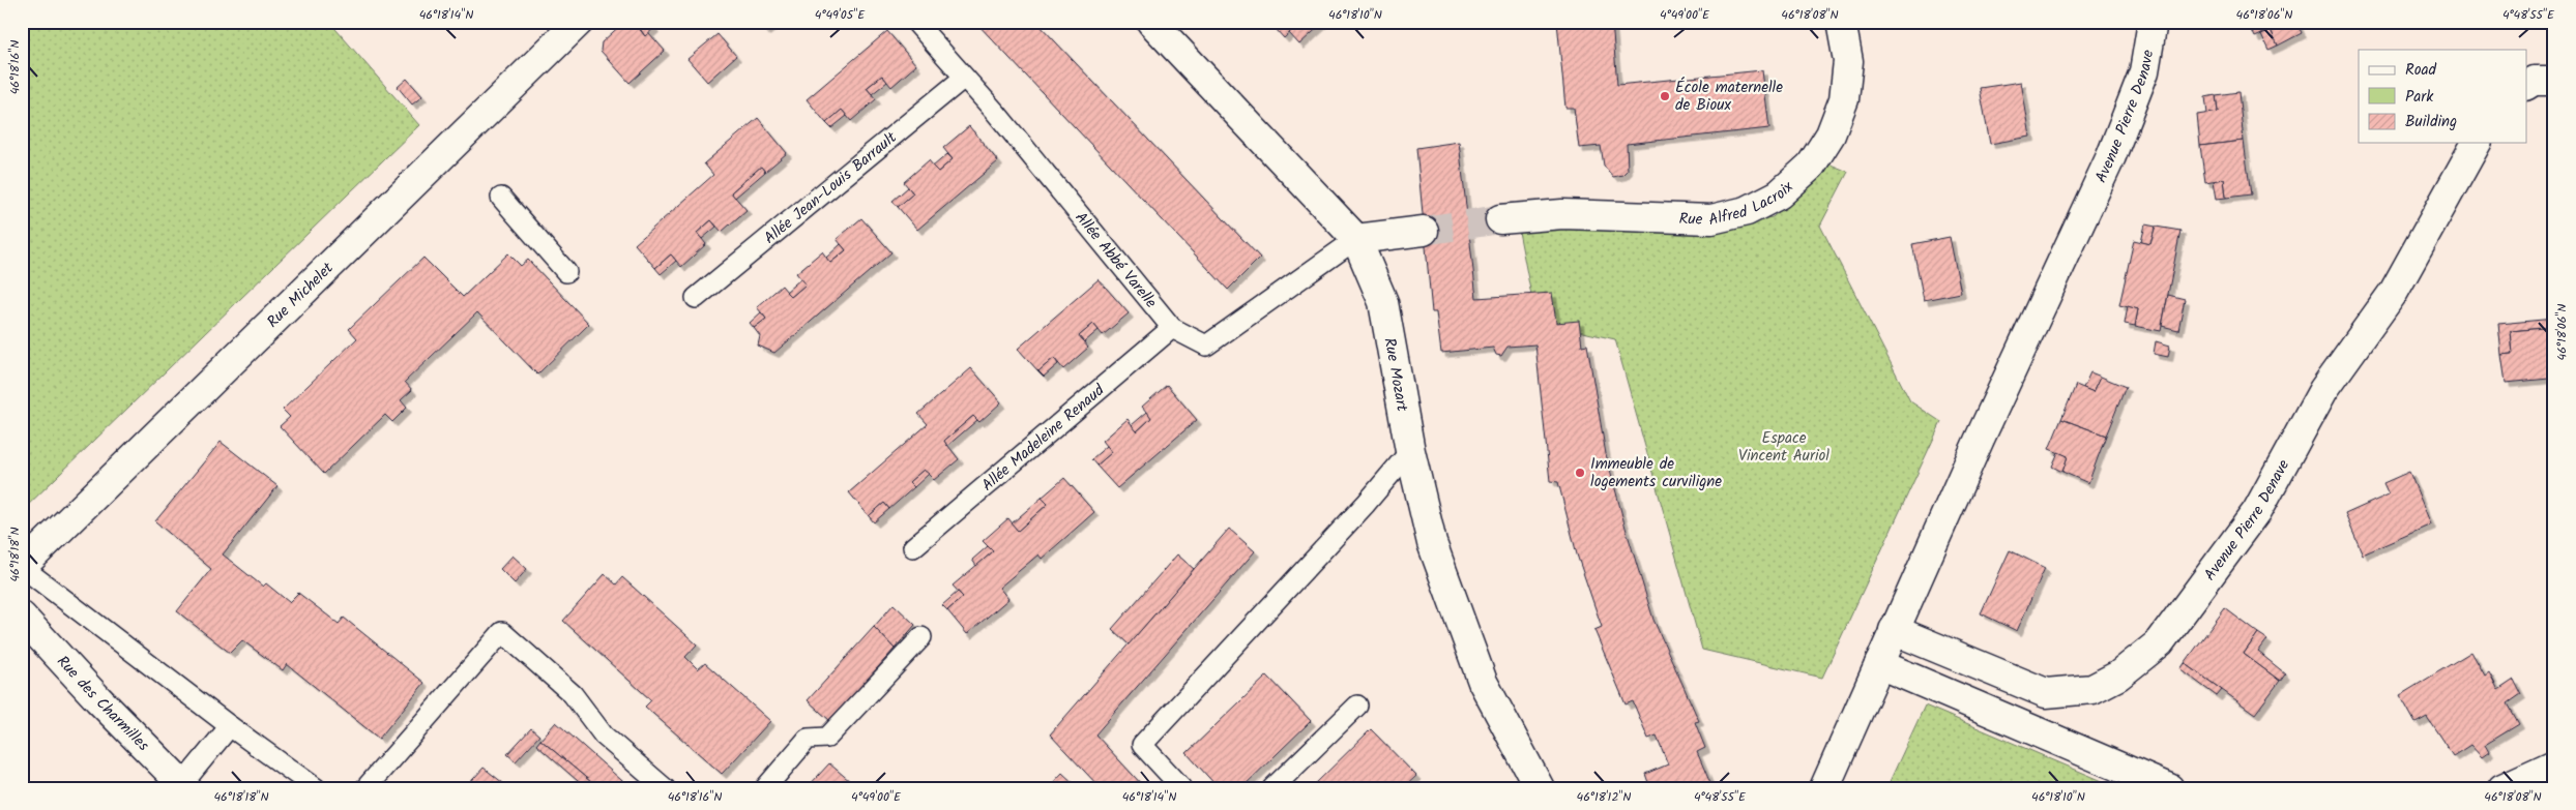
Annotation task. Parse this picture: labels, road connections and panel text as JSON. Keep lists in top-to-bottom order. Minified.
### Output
{"streets":{"street":["Avenue Pierre Denave","Rue Alfred Lacroix","Rue Michelet","Rue Mozart","Rue des Charmilles"],"lane":["Allée Jean-Louis Barrault","Allée Abbé Varelle","Allée Madeleine Renaud"]},"crossings":[["Allée Jean-Louis Barrault","Allée Abbé Varelle"],["Allée Abbé Varelle","Rue Mozart"],["Allée Abbé Varelle","Allée Madeleine Renaud"]],"parks":["Espace Vincent Auriol"],"places":["École maternelle de Bioux","Immeuble de logements curviligne"],"legend":["Road","Park","Building"],"coordinates":["46°18'14\"N","4°49'05\"E","46°18'10\"N","4°49'00\"E","46°18'08\"N","46°18'06\"N","4°48'55\"E","46°18'16\"N","46°18'18\"N","46°18'12\"N"]}
